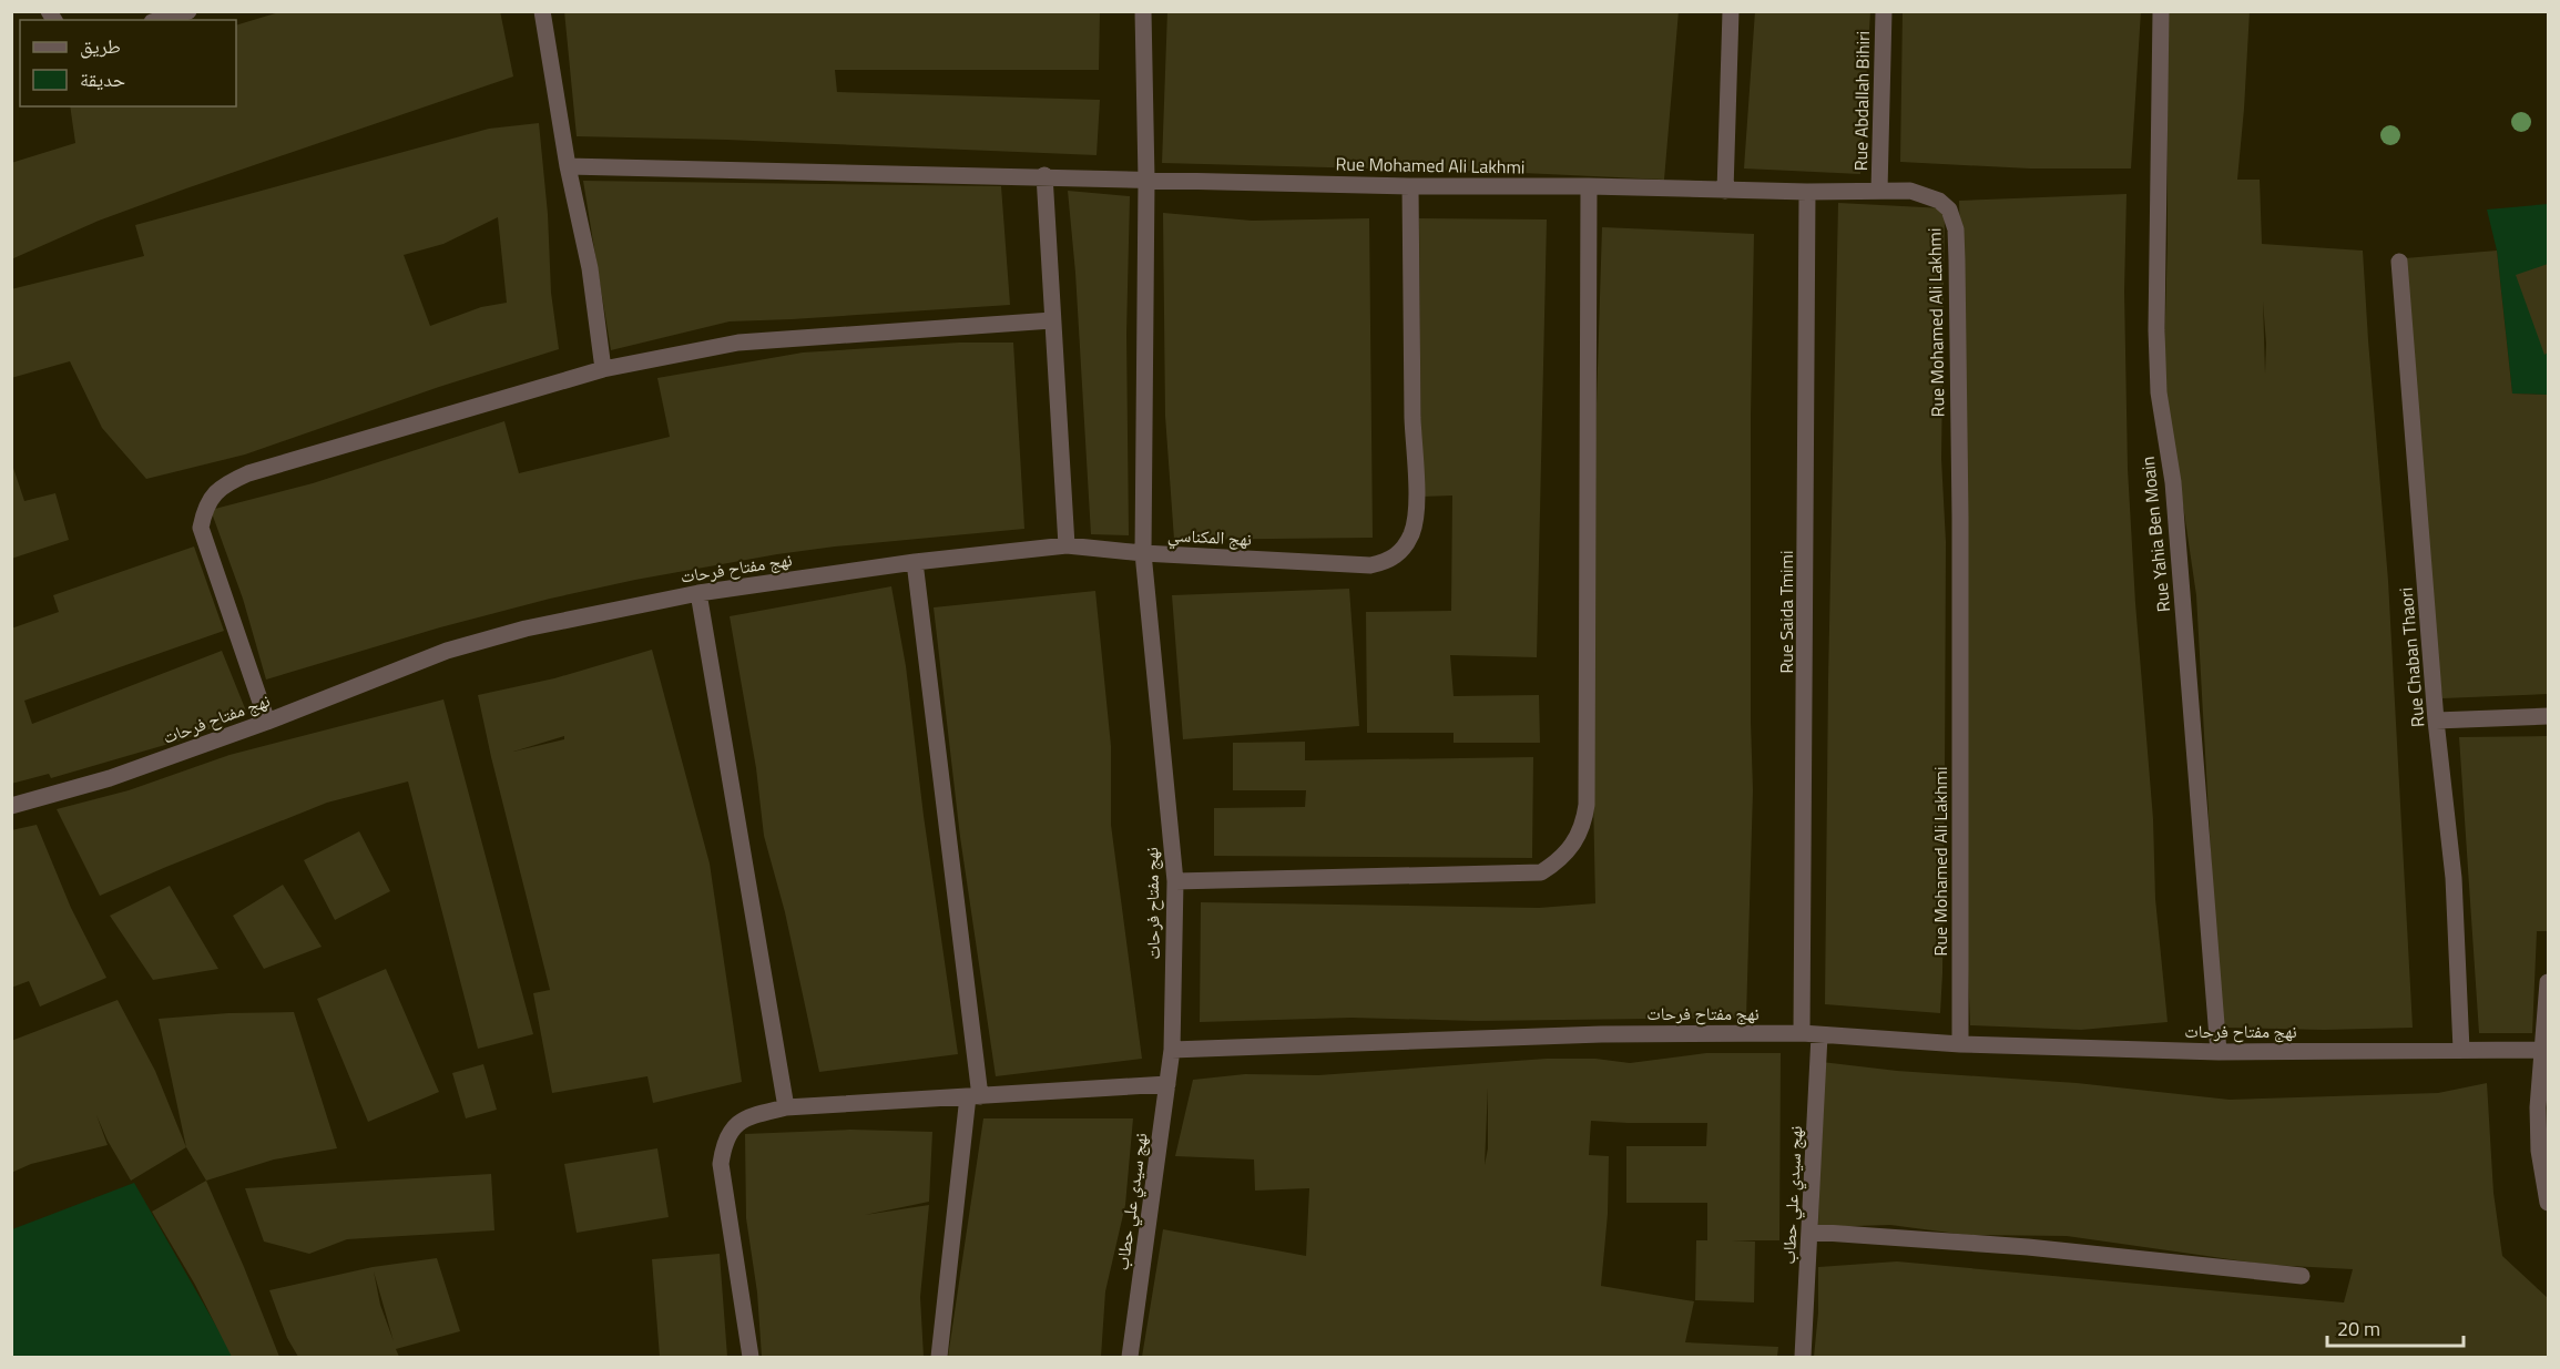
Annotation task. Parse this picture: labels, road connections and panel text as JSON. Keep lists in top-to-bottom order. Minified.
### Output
{"streets":{"street":["Rue Abdallah Bihiri","Rue Mohamed Ali Lakhmi","Rue Yahia Ben Moain","نهج المكناسي","نهج مفتاح فرحات","Rue Saida Tmimi","Rue Chaban Thaori","نهج سيدي علي حطاب"]},"crossings":[["Rue Abdallah Bihiri","Rue Mohamed Ali Lakhmi"],["Rue Mohamed Ali Lakhmi","نهج المكناسي"],["Rue Mohamed Ali Lakhmi","نهج مفتاح فرحات"],["Rue Mohamed Ali Lakhmi","Rue Saida Tmimi"],["Rue Yahia Ben Moain","نهج مفتاح فرحات"],["نهج المكناسي","نهج مفتاح فرحات"],["نهج مفتاح فرحات","Rue Saida Tmimi"],["نهج مفتاح فرحات","Rue Chaban Thaori"],["نهج مفتاح فرحات","نهج سيدي علي حطاب"]],"legend":["طريق","حديقة"],"scale_bar":"20 m"}
